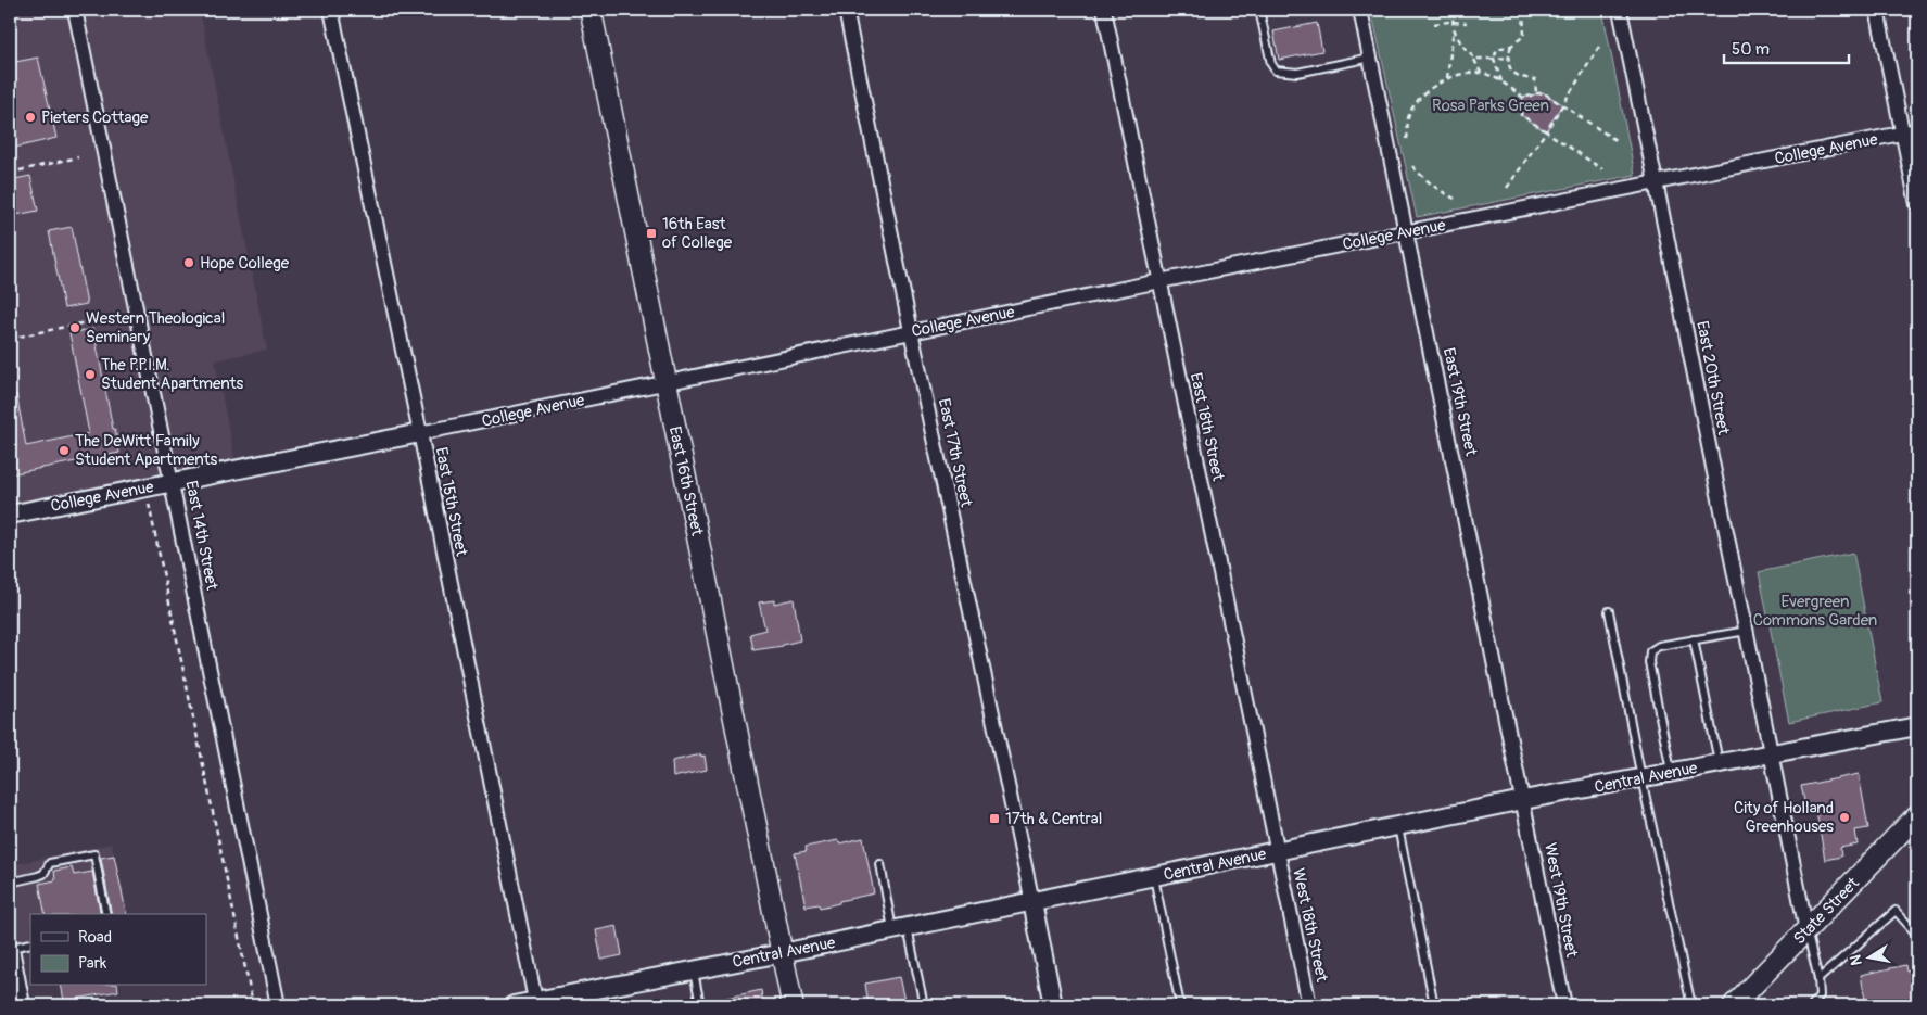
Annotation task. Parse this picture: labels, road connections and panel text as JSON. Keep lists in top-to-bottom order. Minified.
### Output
{"streets":{"main road":["East 16th Street","State Street"],"street":["College Avenue","East 20th Street","East 19th Street","East 18th Street","East 17th Street","East 15th Street","East 14th Street","Central Avenue","West 19th Street","West 18th Street"]},"crossings":[["College Avenue","East 20th Street"],["College Avenue","East 19th Street"],["College Avenue","East 18th Street"],["College Avenue","East 17th Street"],["College Avenue","East 16th Street"],["College Avenue","East 15th Street"],["College Avenue","East 14th Street"],["East 20th Street","Central Avenue"],["East 20th Street","State Street"],["East 19th Street","Central Avenue"],["East 19th Street","West 19th Street"],["East 18th Street","Central Avenue"],["East 18th Street","West 18th Street"],["East 17th Street","Central Avenue"],["East 16th Street","Central Avenue"],["East 15th Street","Central Avenue"],["Central Avenue","West 19th Street"],["Central Avenue","West 18th Street"]],"parks":["Rosa Parks Green","Evergreen Commons Garden"],"places":{"other":["Pieters Cottage","Hope College","Western Theological Seminary","The P.P.I.M. Student Apartments","The DeWitt Family Student Apartments","City of Holland Greenhouses"],"transit":["16th East of College","17th & Central"]},"legend":["Road","Park"],"scale_bar":"50 m","north":"left"}
